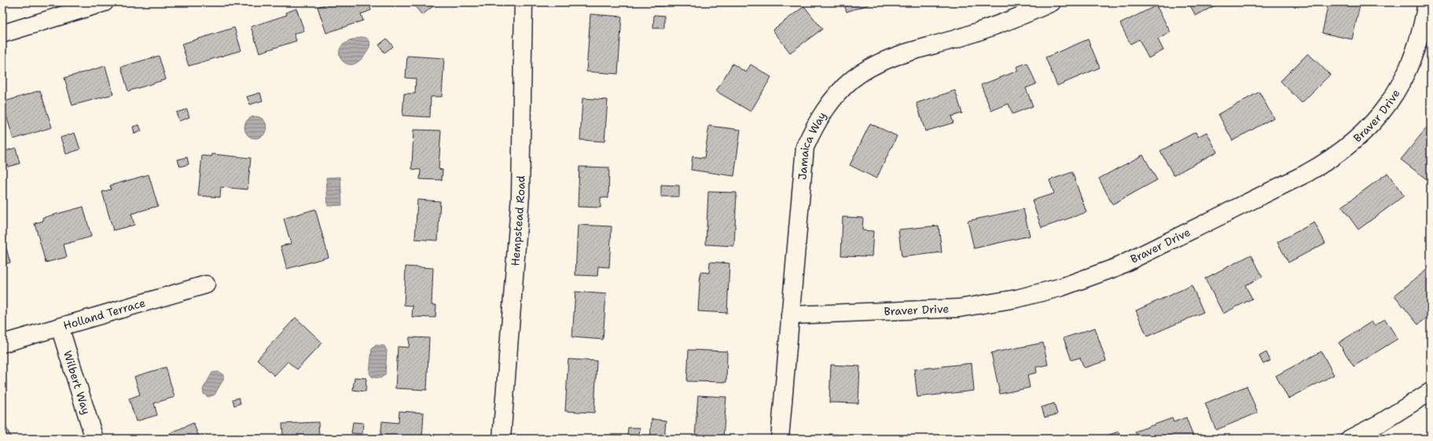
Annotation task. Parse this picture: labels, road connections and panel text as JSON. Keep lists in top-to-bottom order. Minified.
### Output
{"streets":{"street":["Braver Drive","Jamaica Way","Hempstead Road","Holland Terrace","Wilbert Way"]},"crossings":[["Braver Drive","Jamaica Way"],["Holland Terrace","Wilbert Way"]]}
